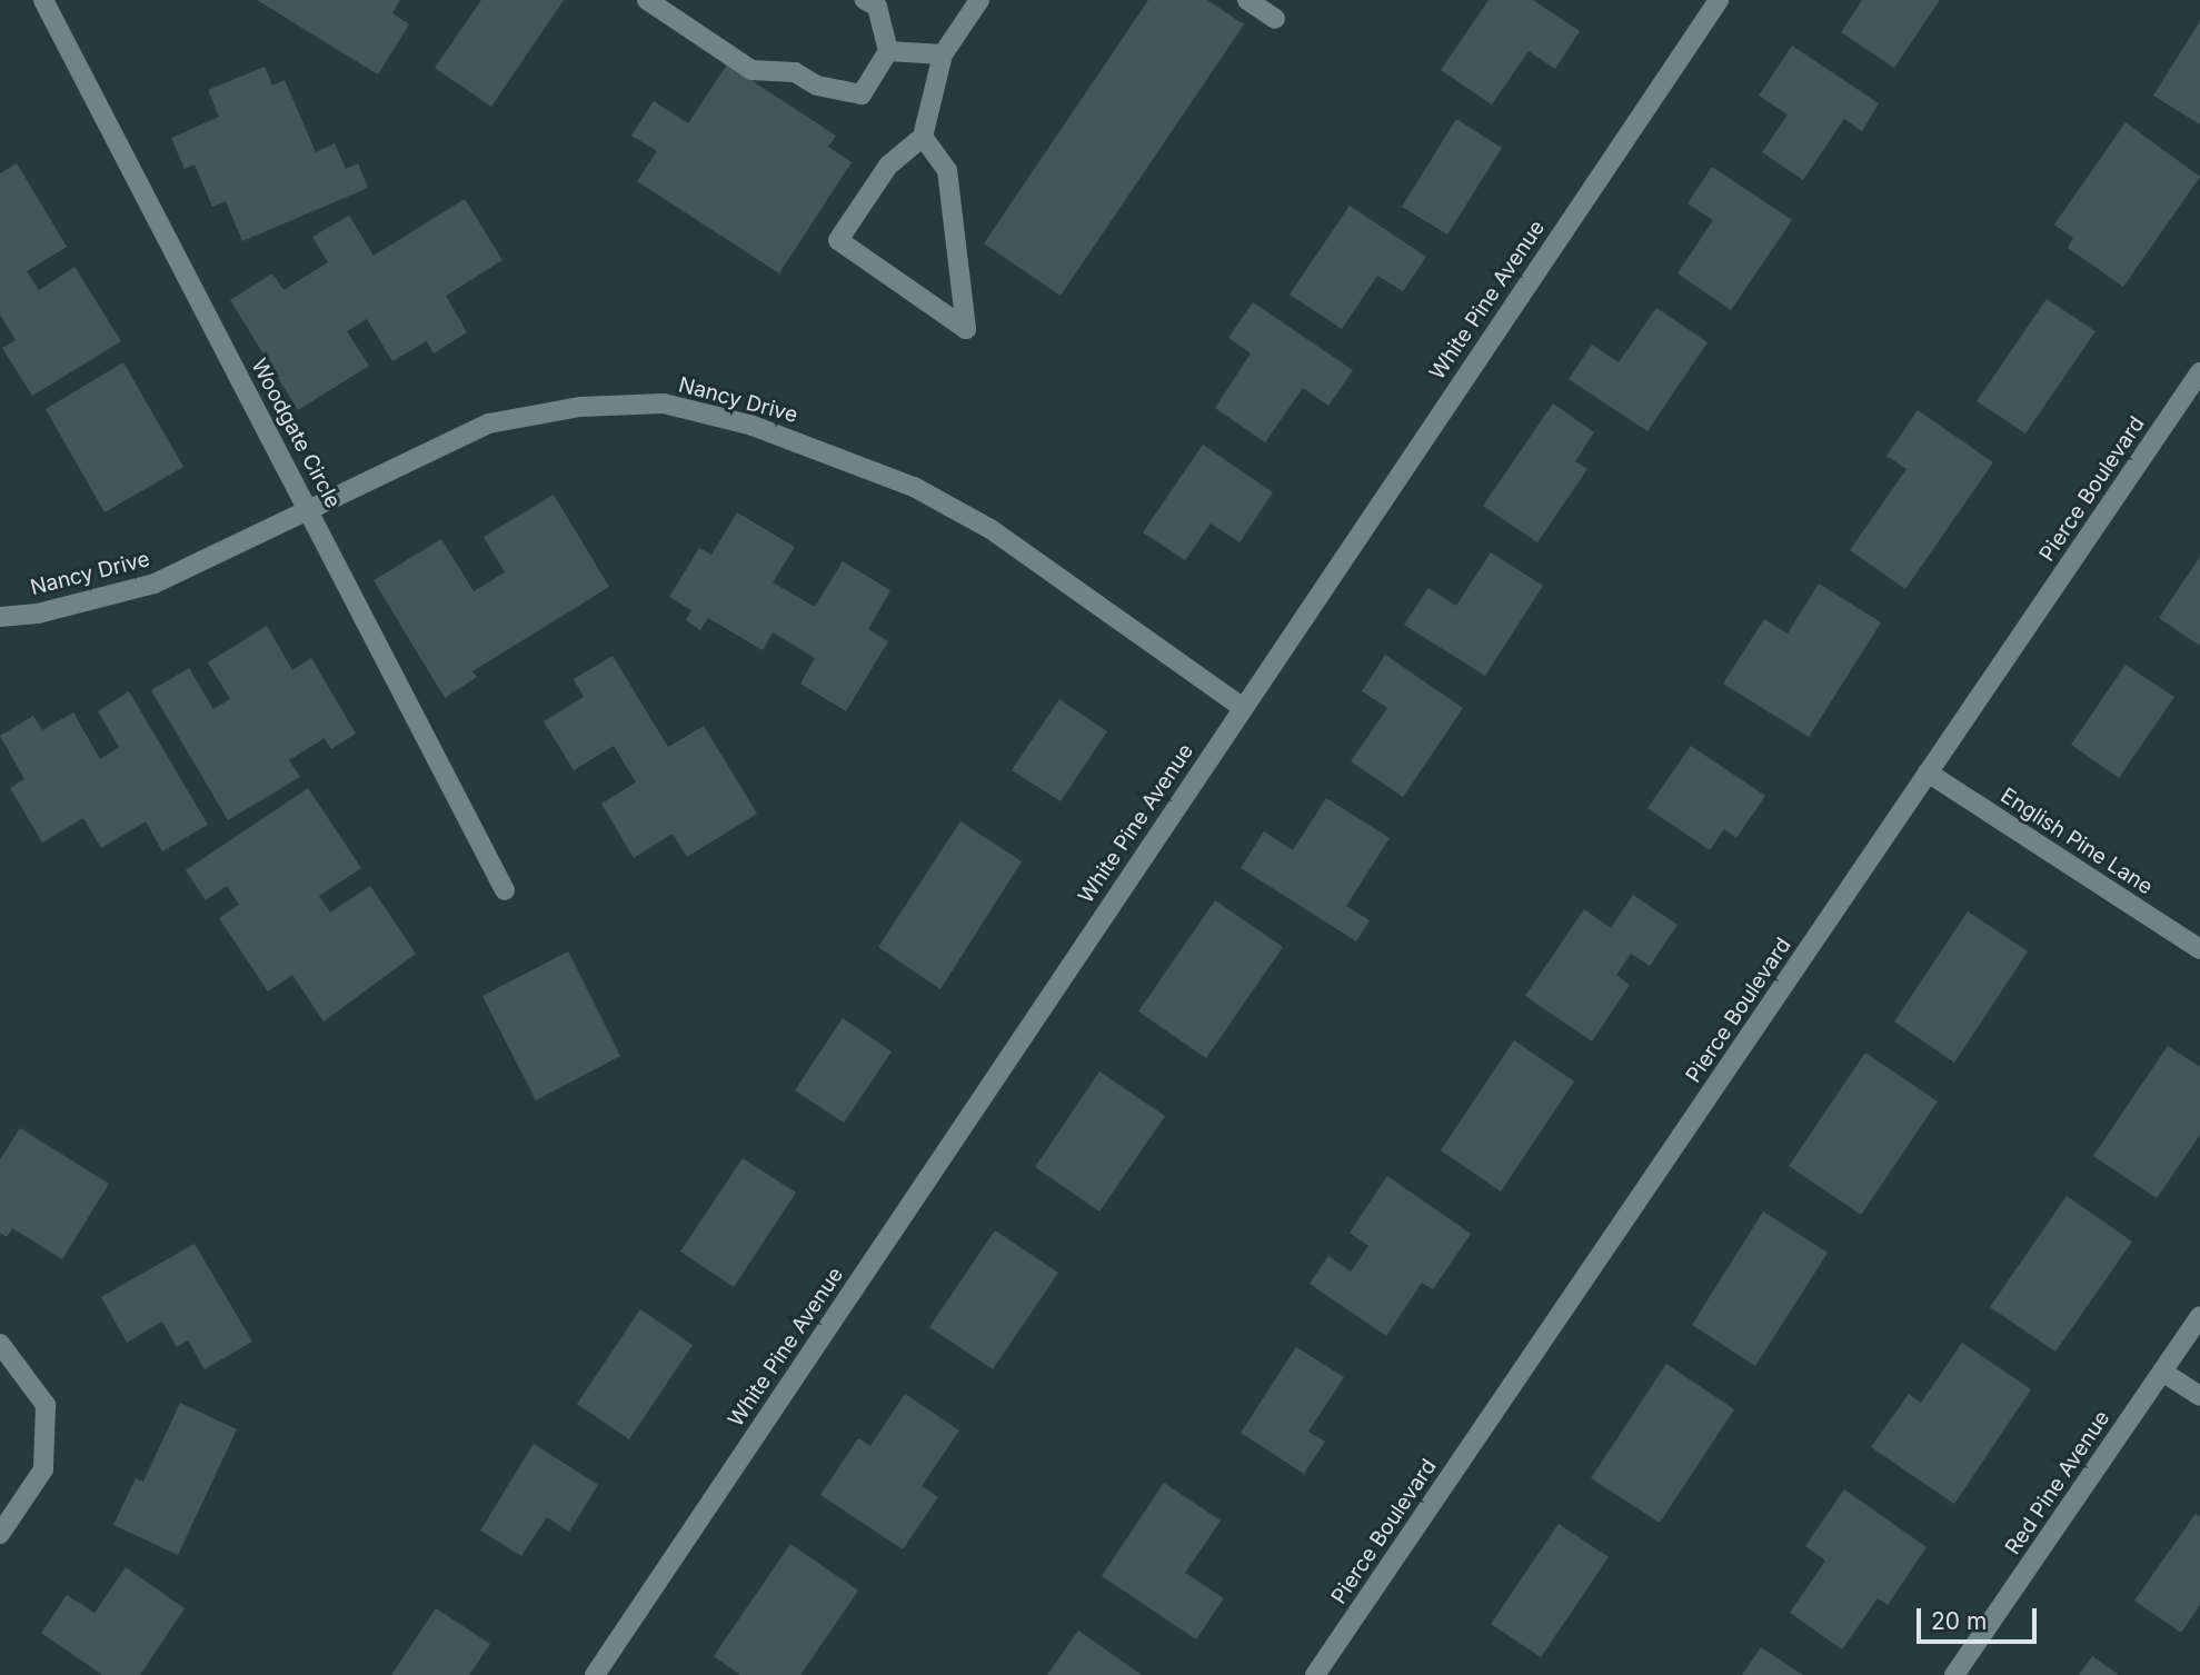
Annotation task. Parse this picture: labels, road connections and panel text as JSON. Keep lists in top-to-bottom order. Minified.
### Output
{"streets":{"street":["White Pine Avenue","Nancy Drive","Woodgate Circle","Pierce Boulevard","English Pine Lane","Red Pine Avenue"]},"crossings":[["White Pine Avenue","Nancy Drive"],["Nancy Drive","Woodgate Circle"],["Pierce Boulevard","English Pine Lane"]],"scale_bar":"20 m"}
